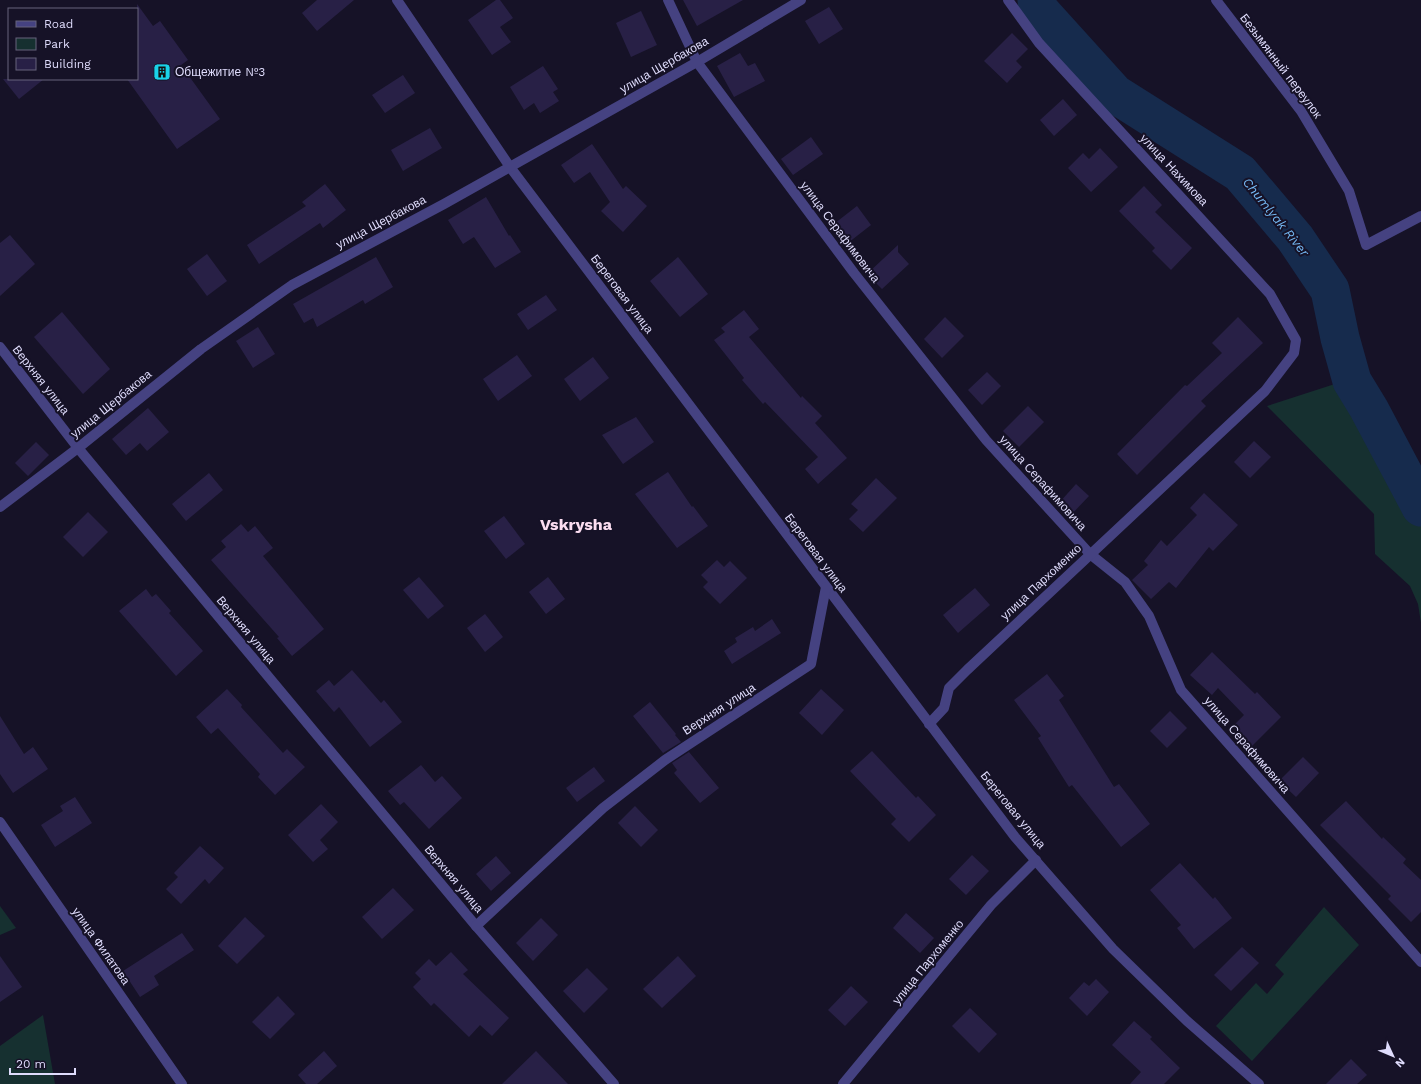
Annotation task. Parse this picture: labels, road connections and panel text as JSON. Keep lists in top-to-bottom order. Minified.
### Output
{"streets":{"street":["улица Щербакова","Безымянный переулок","улица Нахимова","улица Серафимовича","Береговая улица","Верхняя улица","улица Пархоменко","улица Филатова"]},"crossings":[["улица Щербакова","улица Серафимовича"],["улица Щербакова","Береговая улица"],["улица Щербакова","Верхняя улица"],["улица Нахимова","улица Пархоменко"],["улица Серафимовича","улица Пархоменко"],["Береговая улица","Верхняя улица"],["Береговая улица","улица Пархоменко"]],"districts":["Vskrysha"],"water":["Chumlyak River"],"places":{"building":["Общежитие №3"]},"legend":["Road","Park","Building"],"scale_bar":"20 m","north":"bottom right"}
